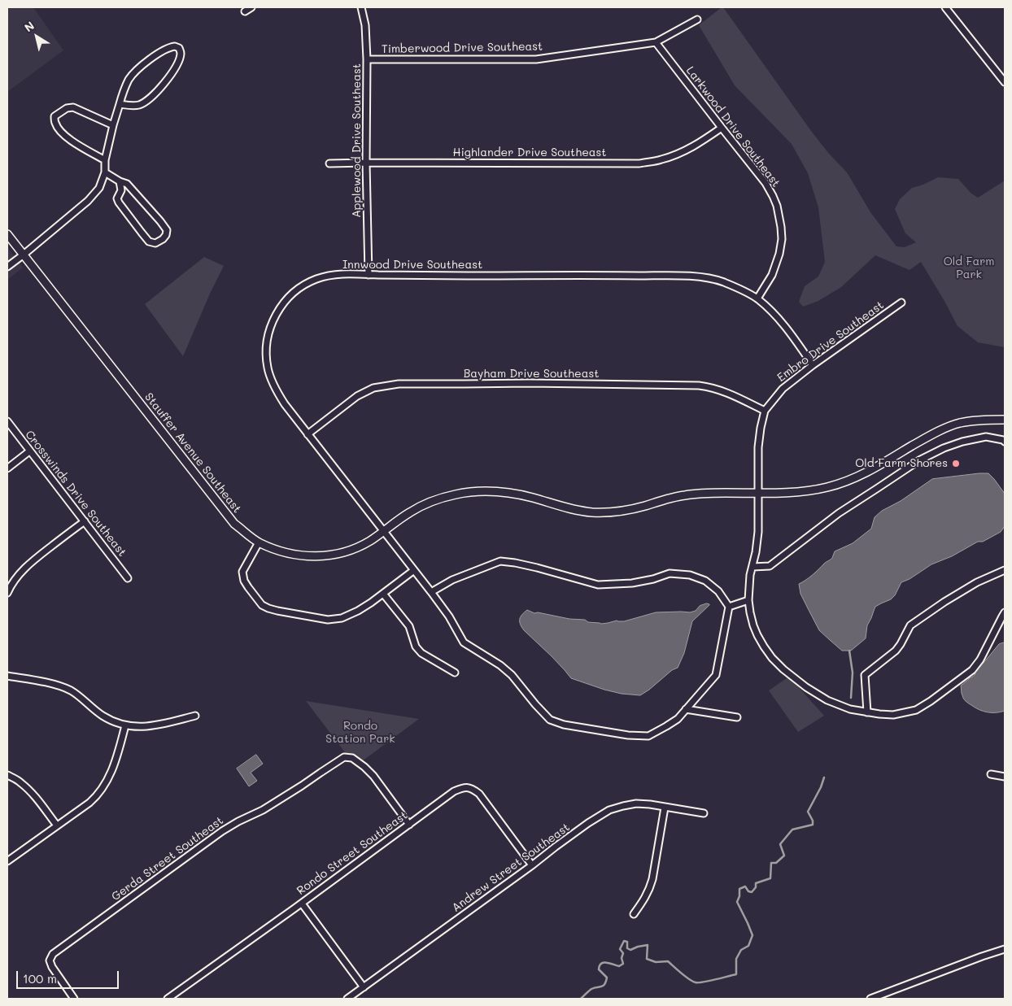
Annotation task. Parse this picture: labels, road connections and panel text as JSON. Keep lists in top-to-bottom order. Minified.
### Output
{"streets":{"street":["Timberwood Drive Southeast","Larkwood Drive Southeast","Applewood Drive Southeast","Highlander Drive Southeast","Innwood Drive Southeast","Embro Drive Southeast","Bayham Drive Southeast","Stauffer Avenue Southeast","Crosswinds Drive Southeast","Rondo Street Southeast","Gerda Street Southeast","Andrew Street Southeast"]},"crossings":[["Timberwood Drive Southeast","Larkwood Drive Southeast"],["Timberwood Drive Southeast","Applewood Drive Southeast"],["Larkwood Drive Southeast","Highlander Drive Southeast"],["Larkwood Drive Southeast","Innwood Drive Southeast"],["Applewood Drive Southeast","Highlander Drive Southeast"],["Applewood Drive Southeast","Innwood Drive Southeast"],["Innwood Drive Southeast","Embro Drive Southeast"],["Innwood Drive Southeast","Bayham Drive Southeast"],["Innwood Drive Southeast","Stauffer Avenue Southeast"],["Embro Drive Southeast","Bayham Drive Southeast"],["Embro Drive Southeast","Stauffer Avenue Southeast"],["Rondo Street Southeast","Gerda Street Southeast"],["Rondo Street Southeast","Andrew Street Southeast"]],"parks":["Old Farm Park","Rondo Station Park"],"places":["Old Farm Shores"],"scale_bar":"100 m","north":"top left"}
